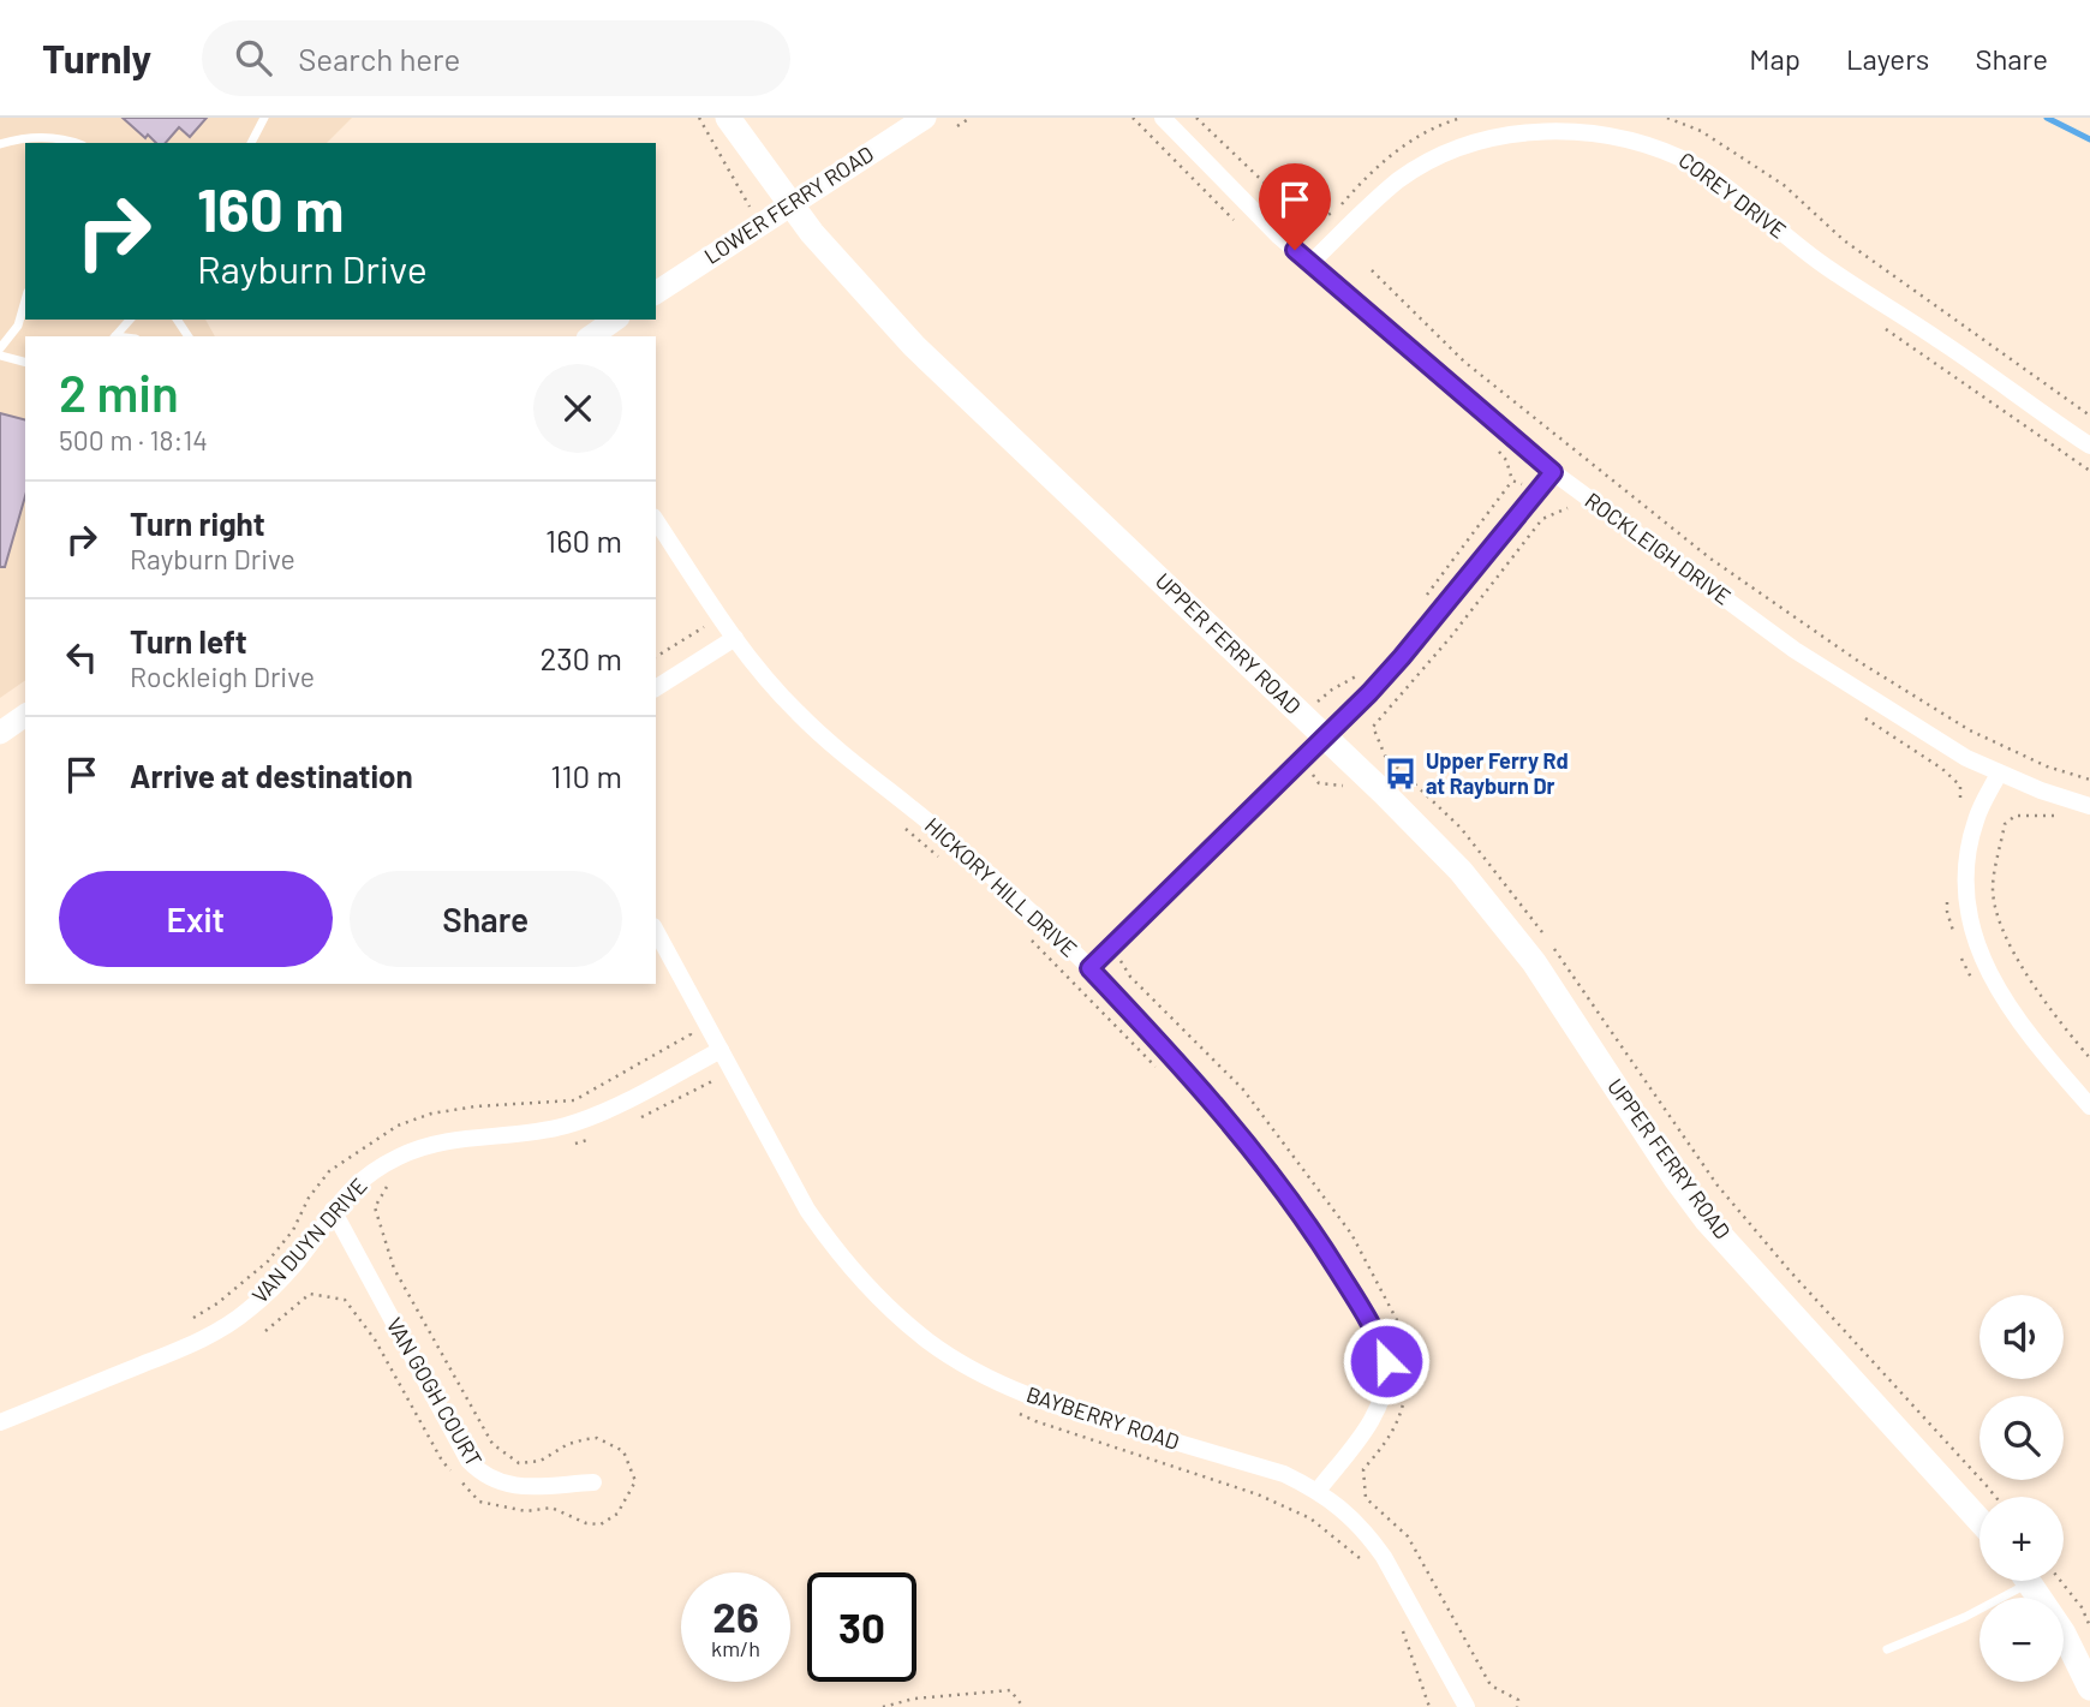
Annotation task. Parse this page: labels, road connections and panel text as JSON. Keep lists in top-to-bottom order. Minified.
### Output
{"streets":{"main road":["UPPER FERRY ROAD"],"street":["COREY DRIVE","LOWER FERRY ROAD","ROCKLEIGH DRIVE","HICKORY HILL DRIVE","VAN DUYN DRIVE","VAN GOGH COURT","BAYBERRY ROAD"]},"crossings":[["COREY DRIVE","ROCKLEIGH DRIVE"],["LOWER FERRY ROAD","UPPER FERRY ROAD"],["HICKORY HILL DRIVE","BAYBERRY ROAD"],["VAN DUYN DRIVE","VAN GOGH COURT"],["VAN DUYN DRIVE","BAYBERRY ROAD"]],"places":{"bus stop":["Upper Ferry Rd at Rayburn Dr"]},"page":{"header":"Turnly","search":"Search here","nav":["Map","Layers","Share"],"turn":["160 m","Rayburn Drive"],"heading":["2 min","500 m · 18:14"],"list":[{"name":"Turn right","note":"Rayburn Drive","value":"160 m"},{"name":"Turn left","note":"Rockleigh Drive","value":"230 m"},{"name":"Arrive at destination","value":"110 m"}],"buttons":["Exit","Share"],"map_buttons":["+","−"],"speed":"26 km/h","limit":"30"}}
